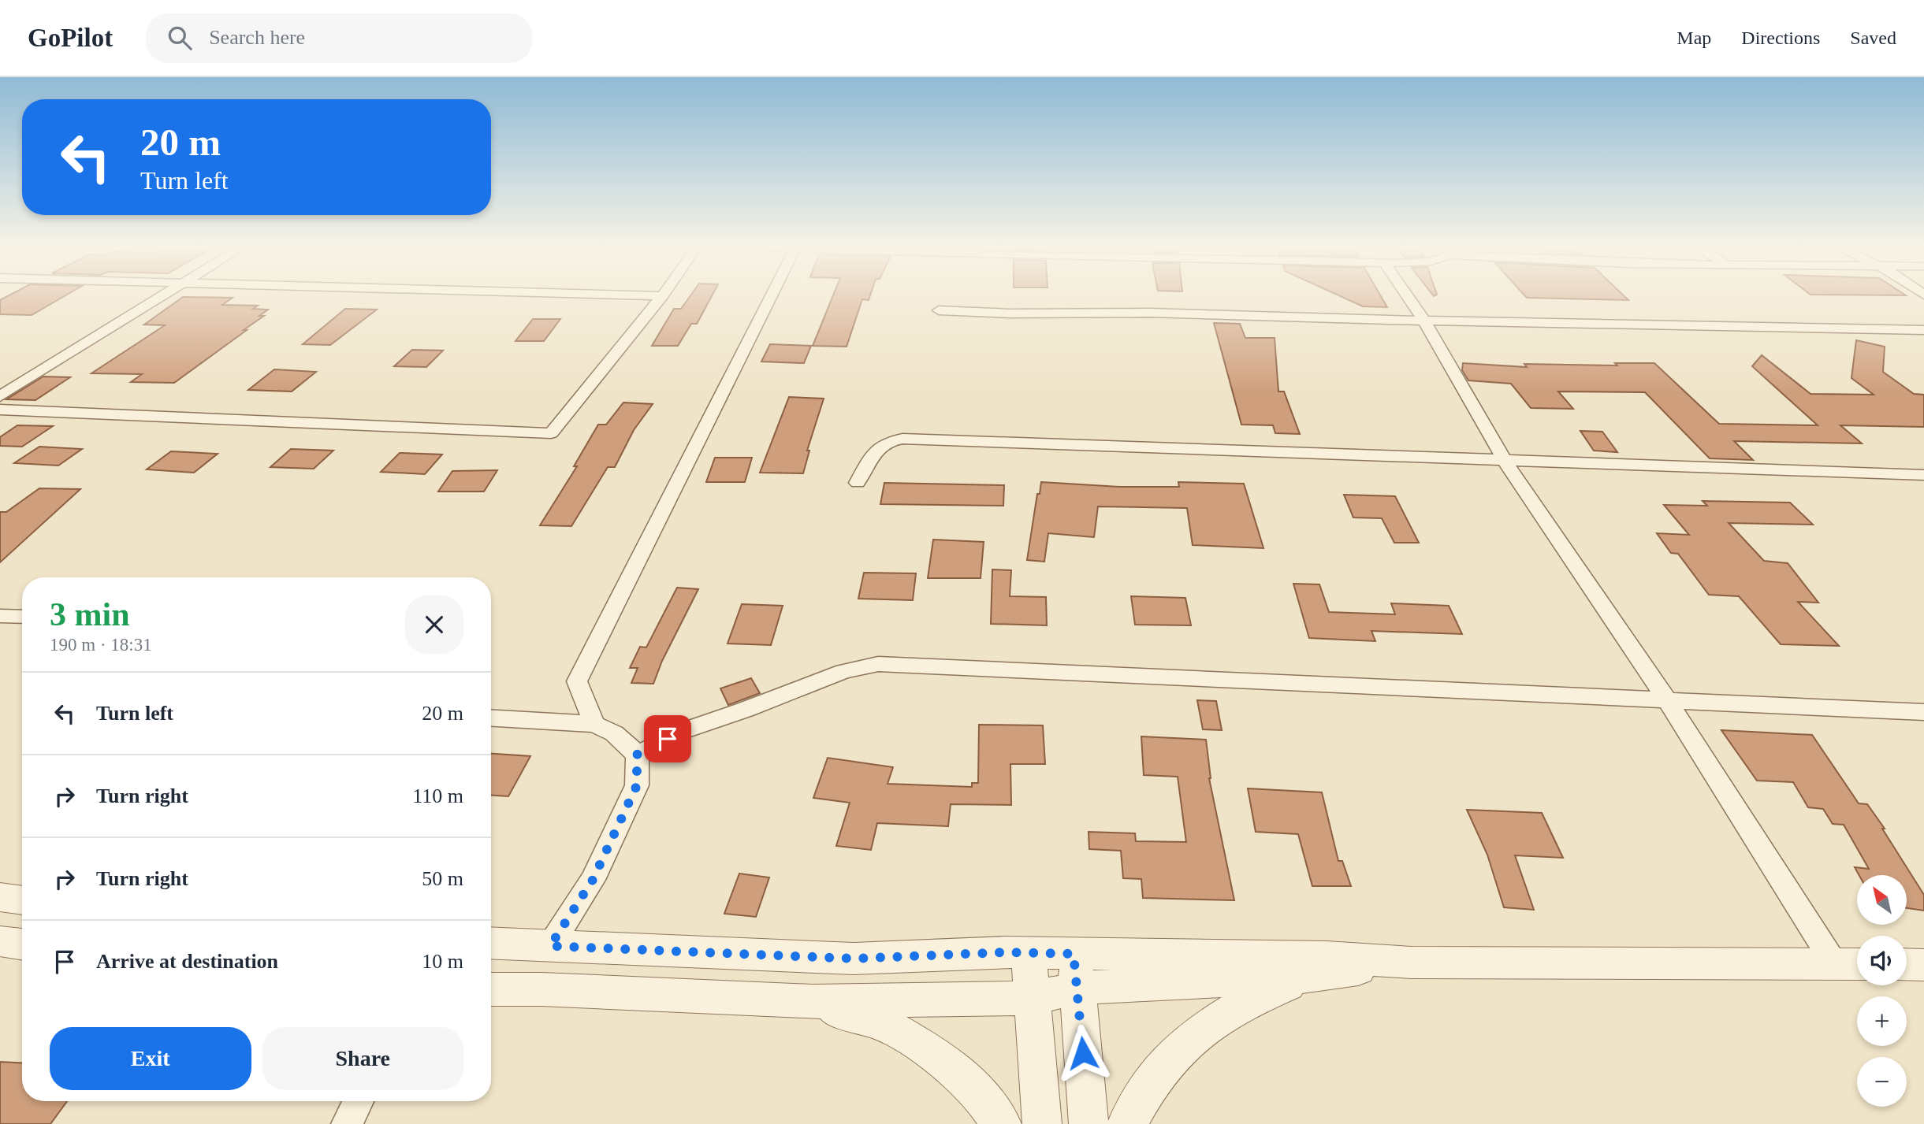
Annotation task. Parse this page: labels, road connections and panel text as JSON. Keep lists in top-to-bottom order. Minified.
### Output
{"north":"top left","page":{"header":"GoPilot","search":"Search here","nav":["Map","Directions","Saved"],"turn":["20 m","Turn left"],"heading":["3 min","190 m · 18:31"],"list":[{"name":"Turn left","value":"20 m"},{"name":"Turn right","value":"110 m"},{"name":"Turn right","value":"50 m"},{"name":"Arrive at destination","value":"10 m"}],"map_buttons":["+","−"],"buttons":["Exit","Share"]}}
